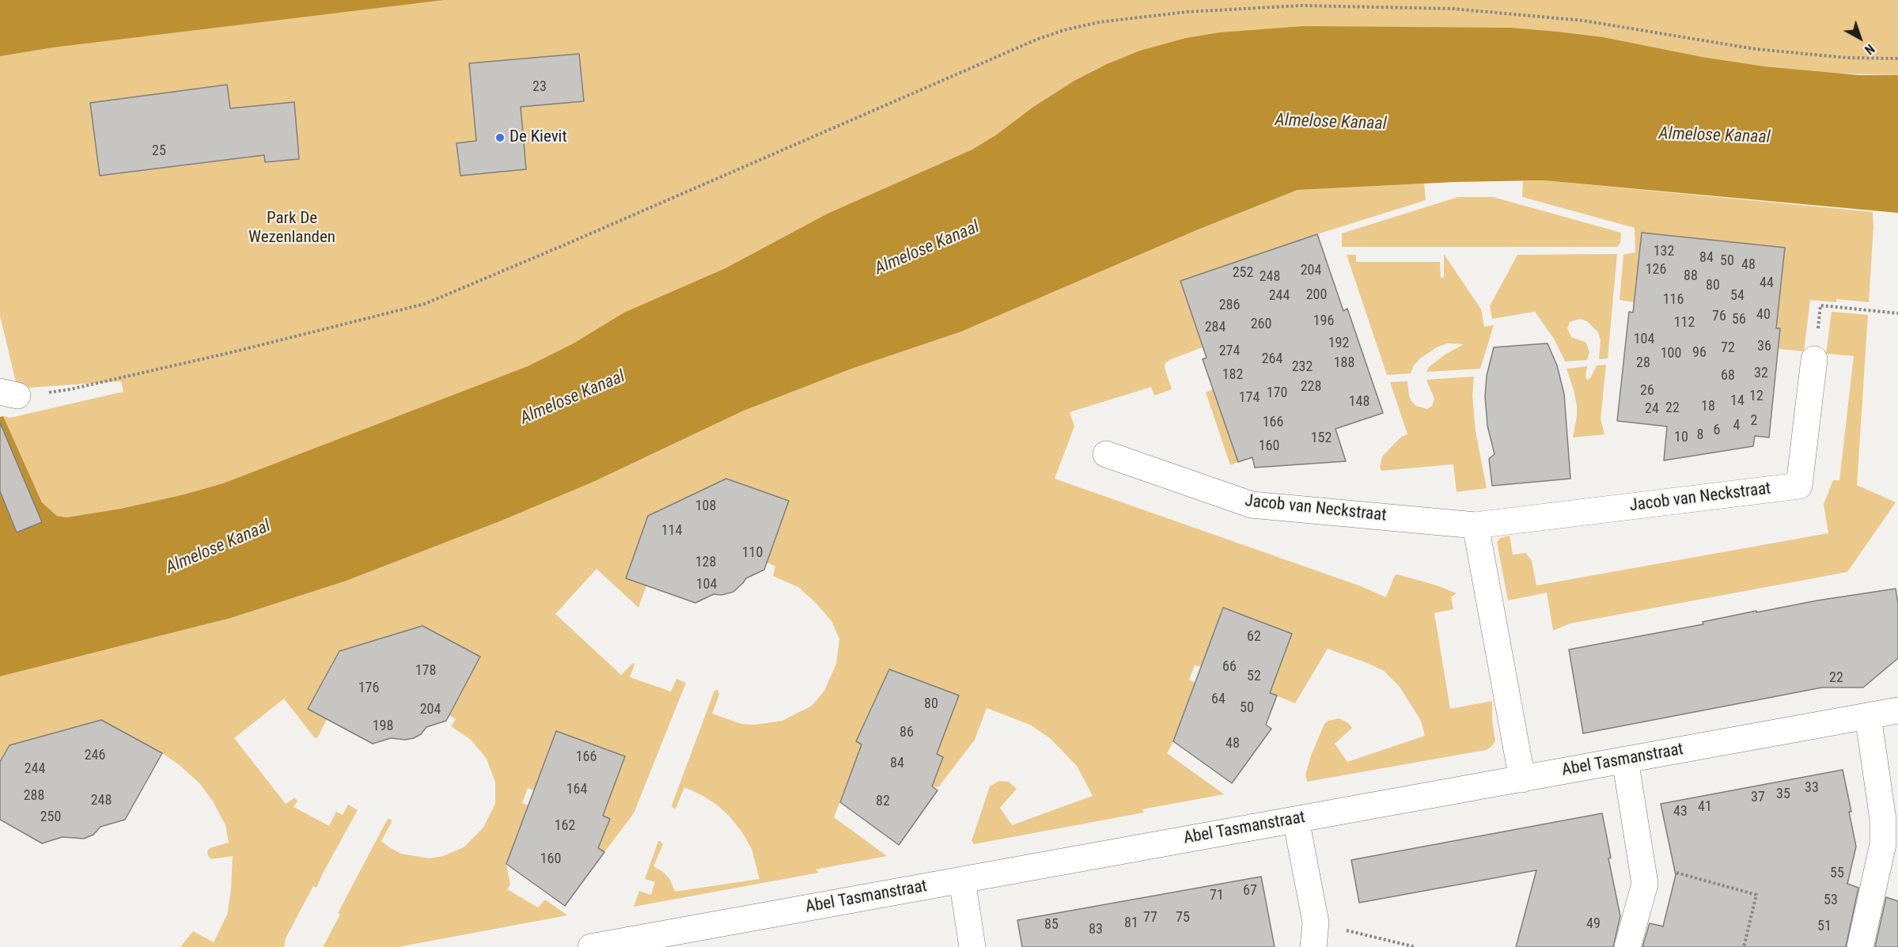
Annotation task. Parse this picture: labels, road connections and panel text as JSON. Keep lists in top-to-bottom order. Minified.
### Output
{"streets":{"street":["Jacob van Neckstraat","Abel Tasmanstraat"]},"water":["Almelose Kanaal"],"parks":["Park De Wezenlanden"],"places":["De Kievit"],"house_numbers":["23","25","132","84","50","48","126","204","252","88","248","44","80","200","244","54","116","286","40","76","56","196","112","260","284","104","192","36","72","274","96","100","264","188","28","232","32","182","68","228","26","170","12","174","14","148","18","22","24","2","166","4","6","8","10","152","160","108","114","110","128","104","62","66","178","52","22","176","64","80","50","204","198","86","48","246","166","84","244","33","164","35","288","37","248","82","41","43","250","162","160","55","67","71","53","77","75","81","49","85","51","83"],"north":"bottom right"}
